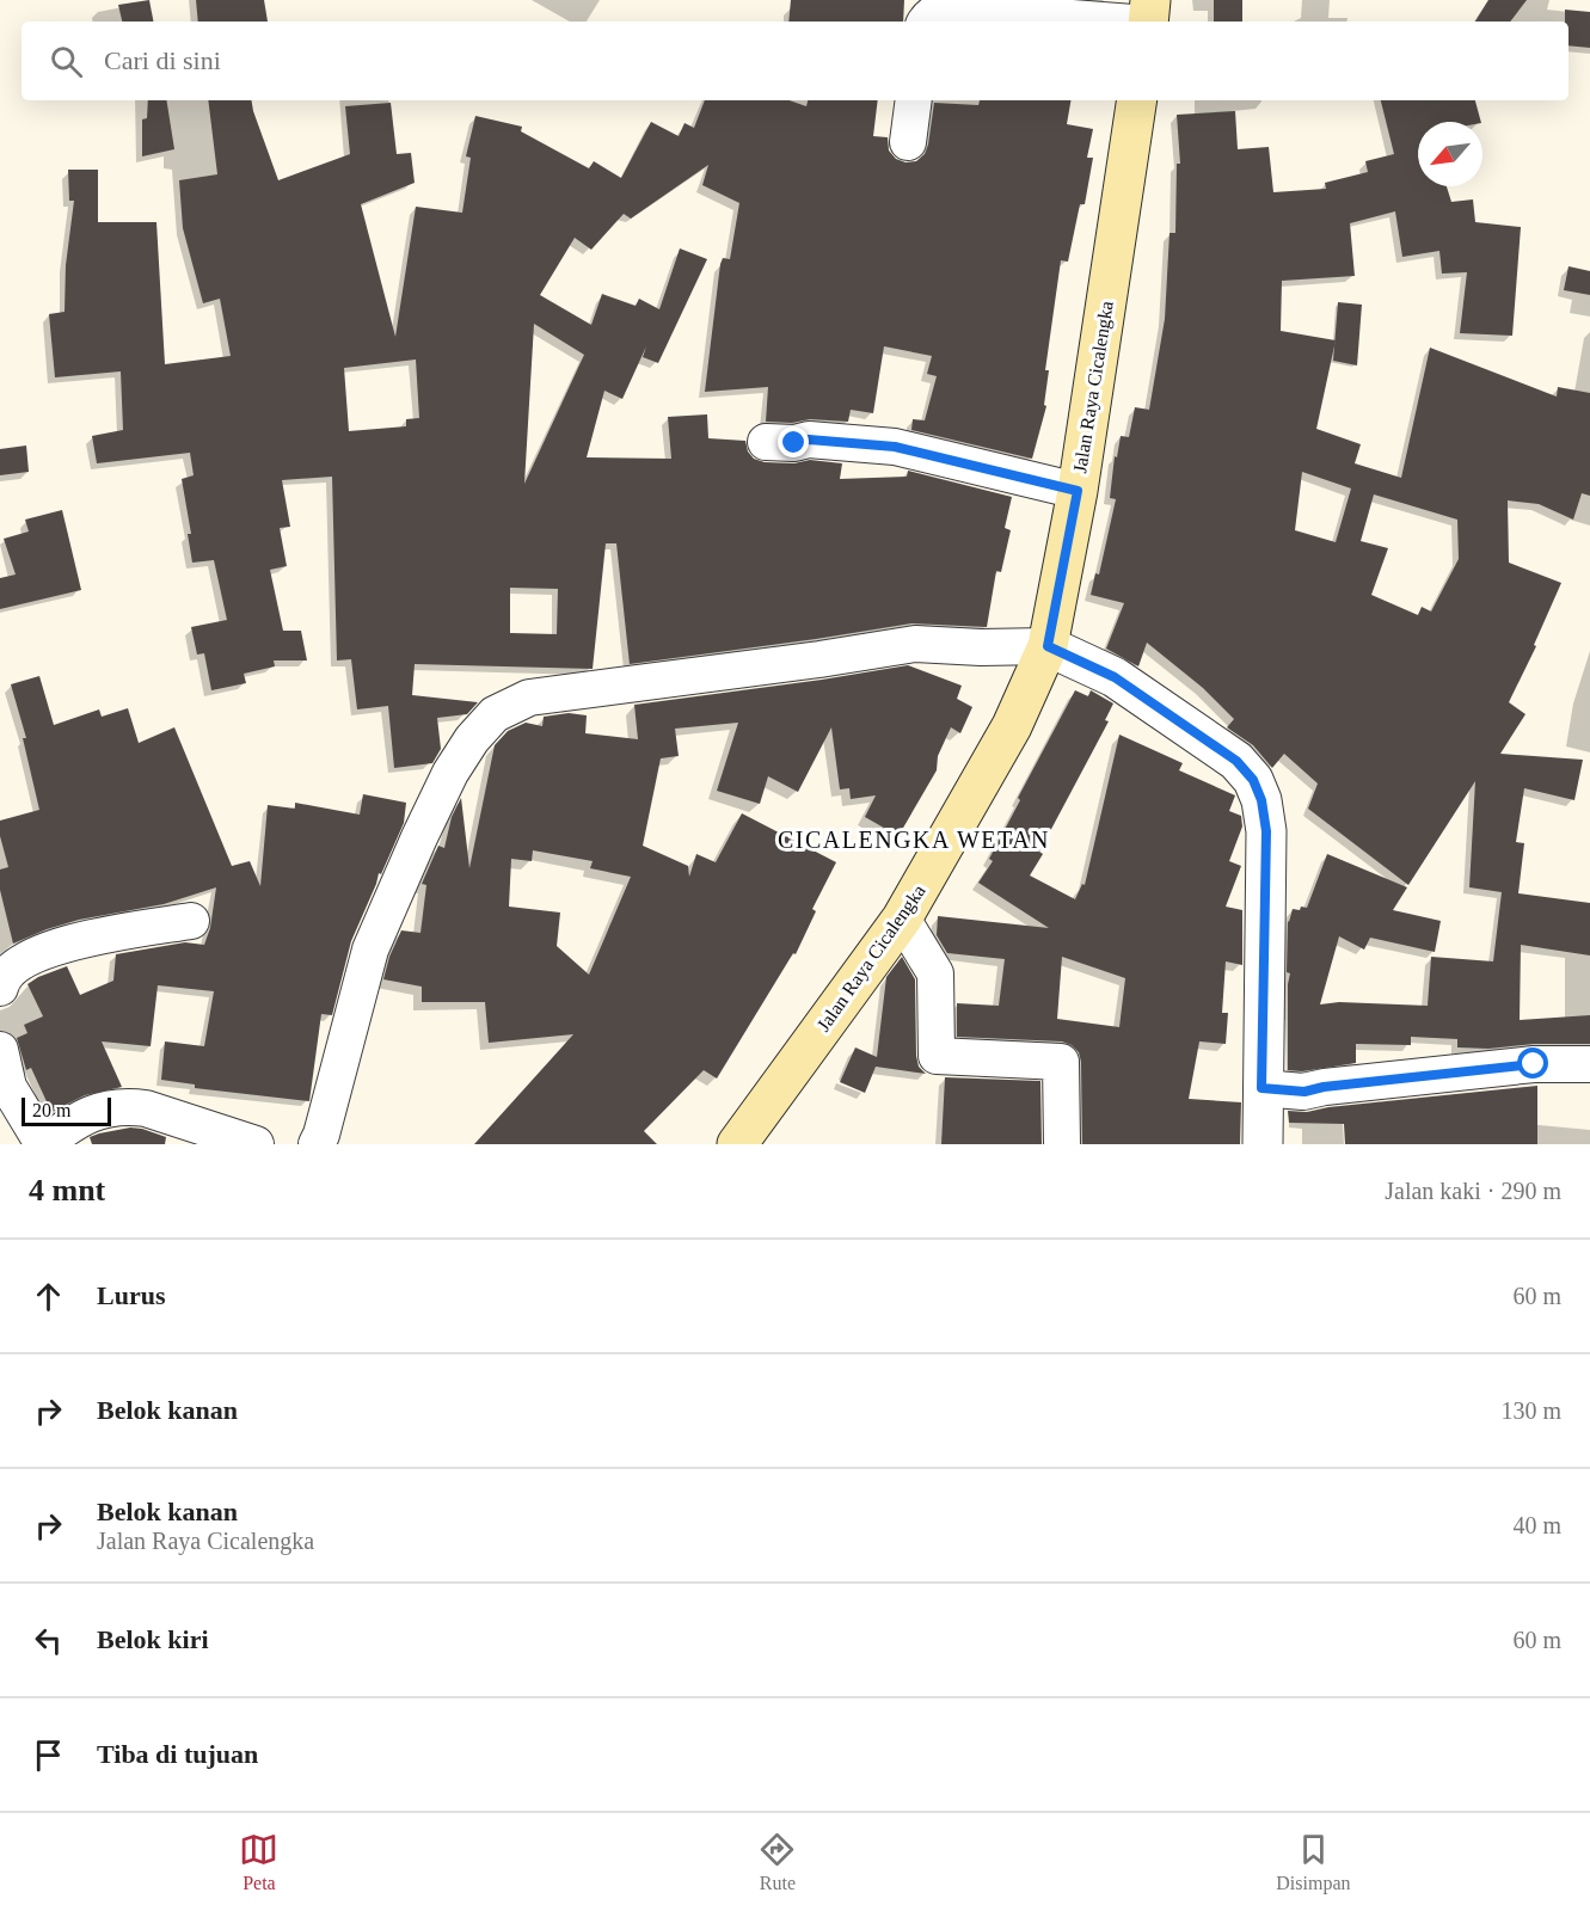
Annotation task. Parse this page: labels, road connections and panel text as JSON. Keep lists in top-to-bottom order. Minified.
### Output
{"streets":{"main road":["Jalan Raya Cicalengka"]},"districts":["CICALENGKA WETAN"],"scale_bar":"20 m","north":"bottom left","page":{"search":"Cari di sini","scale":"20 m","heading":["4 mnt","Jalan kaki · 290 m"],"list":[["Lurus","60 m"],["Belok kanan","130 m"],["Belok kanan","Jalan Raya Cicalengka","40 m"],["Belok kiri","60 m"],"Tiba di tujuan"],"nav":["Peta","Rute","Disimpan"]}}
